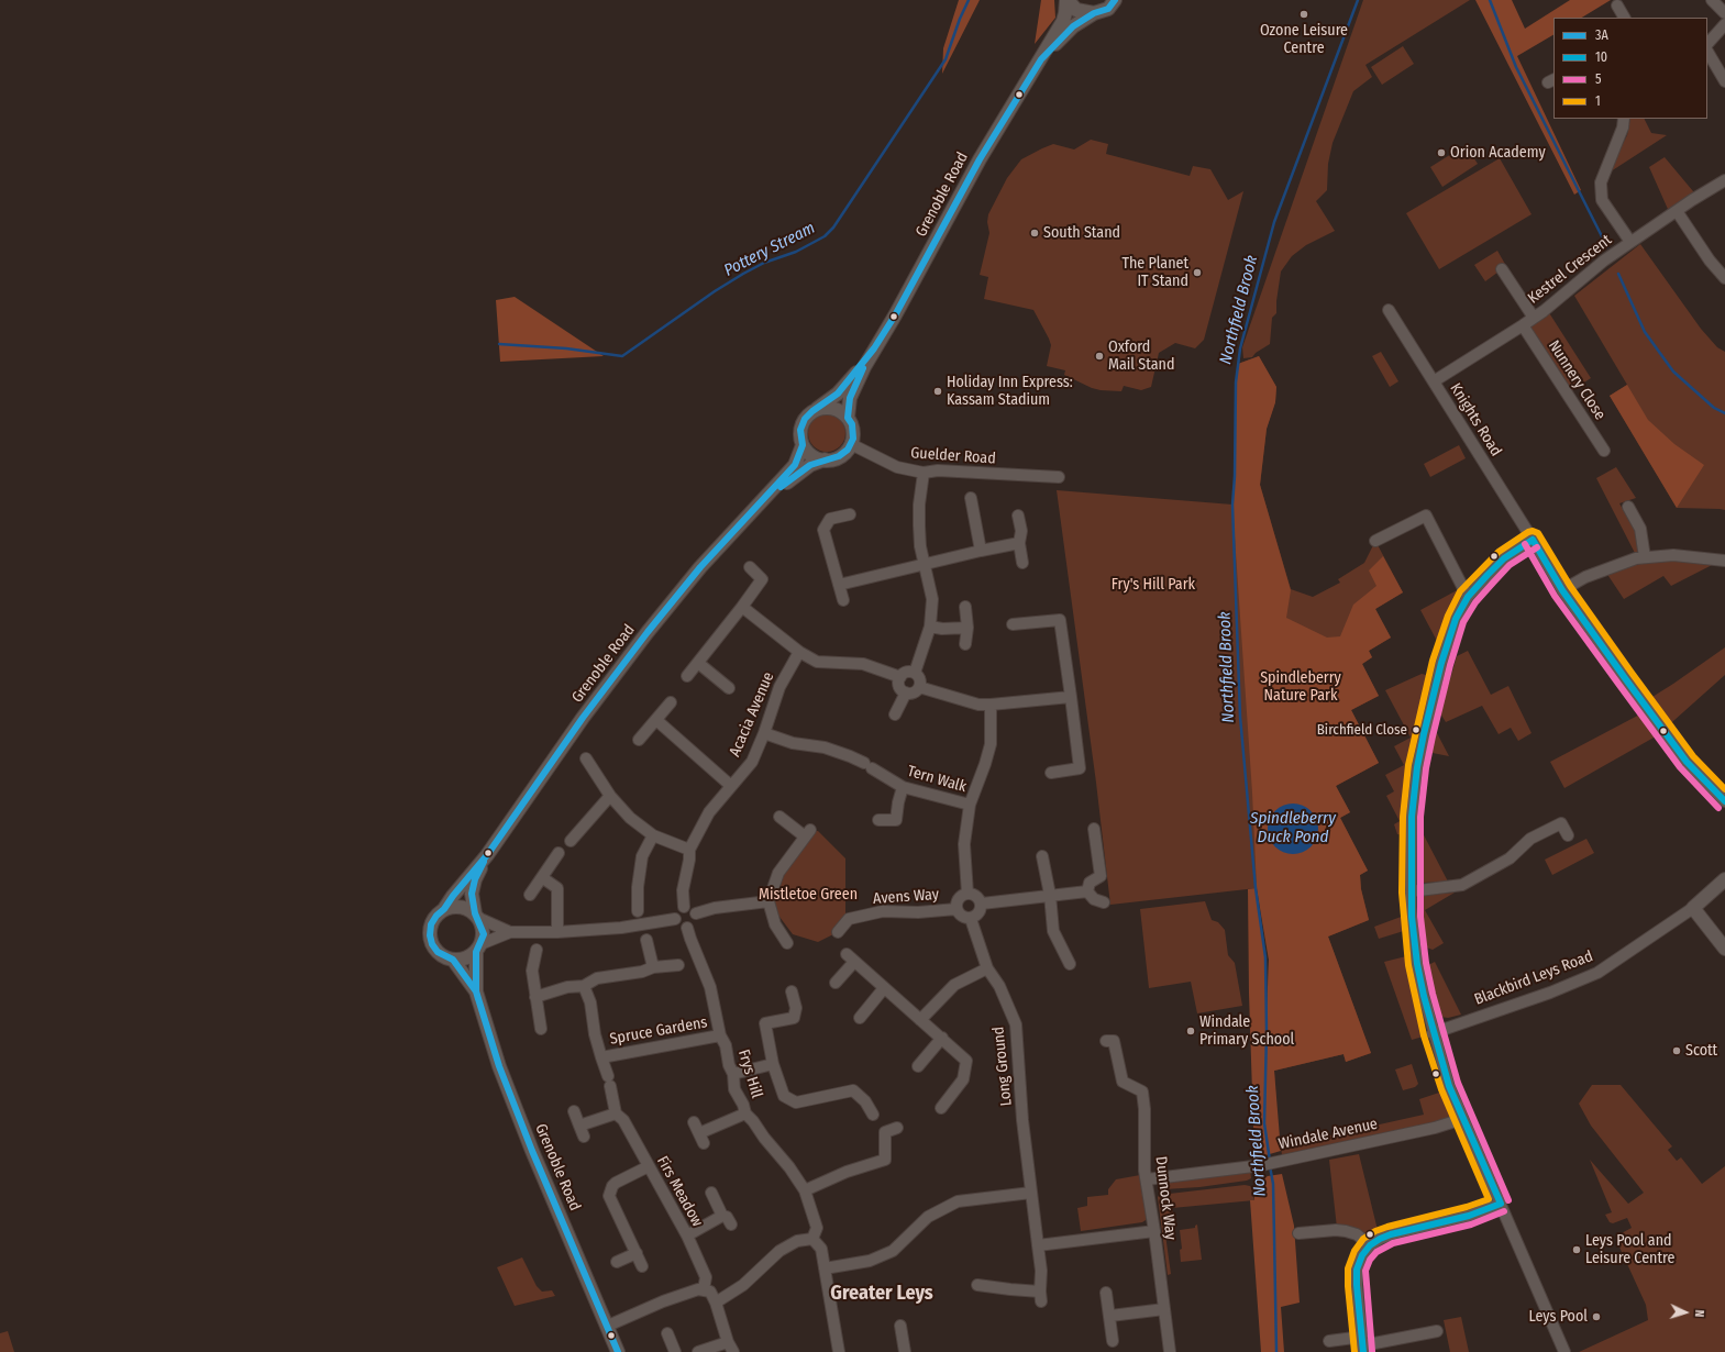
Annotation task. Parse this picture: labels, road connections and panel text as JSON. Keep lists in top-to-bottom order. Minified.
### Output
{"streets":{"street":["Grenoble Road","Kestrel Crescent","Nunnery Close","Knights Road","Guelder Road","Acacia Avenue","Tern Walk","Avens Way","Blackbird Leys Road","Spruce Gardens","Long Ground","Frys Hill","Windale Avenue","Firs Meadow","Dunnock Way"]},"crossings":[["Grenoble Road","Guelder Road"],["Kestrel Crescent","Nunnery Close"],["Kestrel Crescent","Knights Road"],["Acacia Avenue","Tern Walk"],["Acacia Avenue","Frys Hill"],["Avens Way","Long Ground"],["Spruce Gardens","Frys Hill"],["Spruce Gardens","Firs Meadow"],["Windale Avenue","Dunnock Way"]],"districts":["Greater Leys"],"water":["Pottery Stream","Northfield Brook","Spindleberry Duck Pond"],"parks":["Fry's Hill Park","Spindleberry Nature Park","Mistletoe Green"],"places":["Ozone Leisure Centre","Orion Academy","South Stand","The Planet IT Stand","Oxford Mail Stand","Holiday Inn Express: Kassam Stadium","Birchfield Close","Windale Primary School","Scott","Leys Pool and Leisure Centre","Leys Pool"],"lines":["transit line 3A","transit line 1","transit line 10","transit line 5"],"legend":["3A","10","5","1"],"north":"right"}
